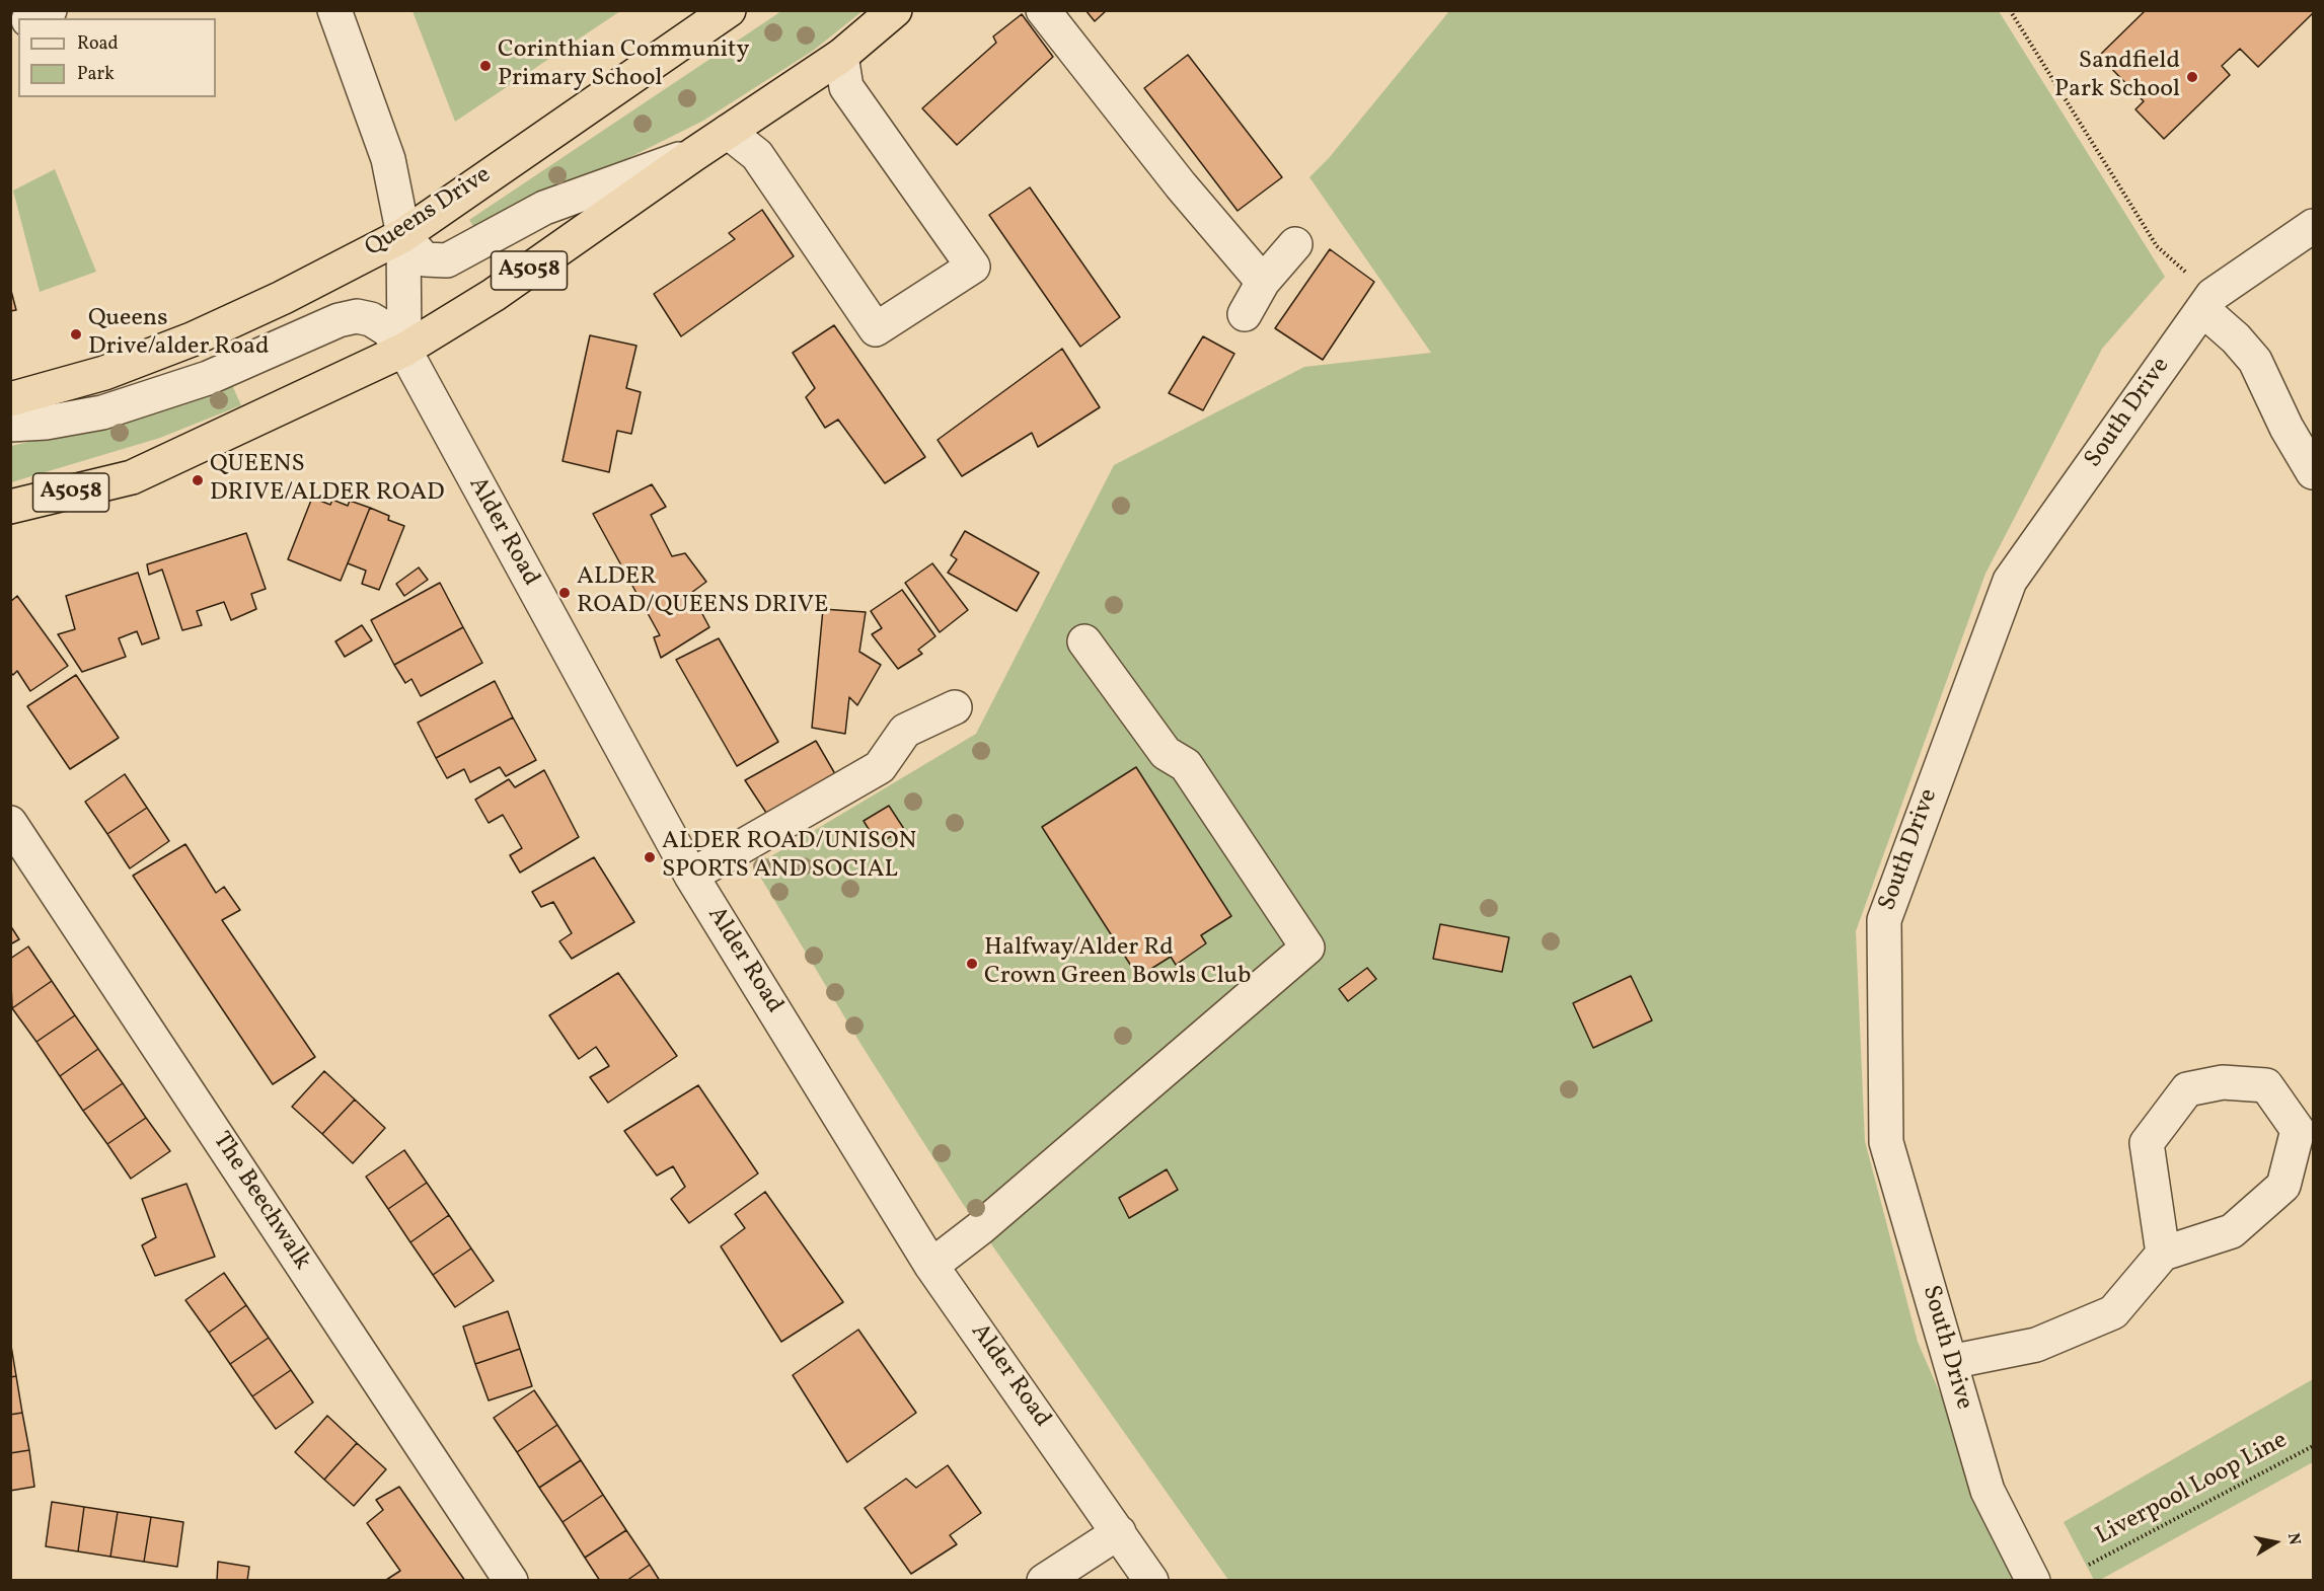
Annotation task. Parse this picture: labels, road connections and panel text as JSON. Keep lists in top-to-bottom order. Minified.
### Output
{"streets":{"highway":["Queens Drive","A5058"],"street":["South Drive","Alder Road","The Beechwalk"],"path":["Liverpool Loop Line"]},"crossings":[["Queens Drive","Alder Road"],["A5058","Alder Road"]],"places":["Corinthian Community Primary School","Sandfield Park School","Queens Drive/alder Road","QUEENS DRIVE/ALDER ROAD","ALDER ROAD/QUEENS DRIVE","ALDER ROAD/UNISON SPORTS AND SOCIAL","Halfway/Alder Rd Crown Green Bowls Club"],"legend":["Road","Park"],"north":"right"}
